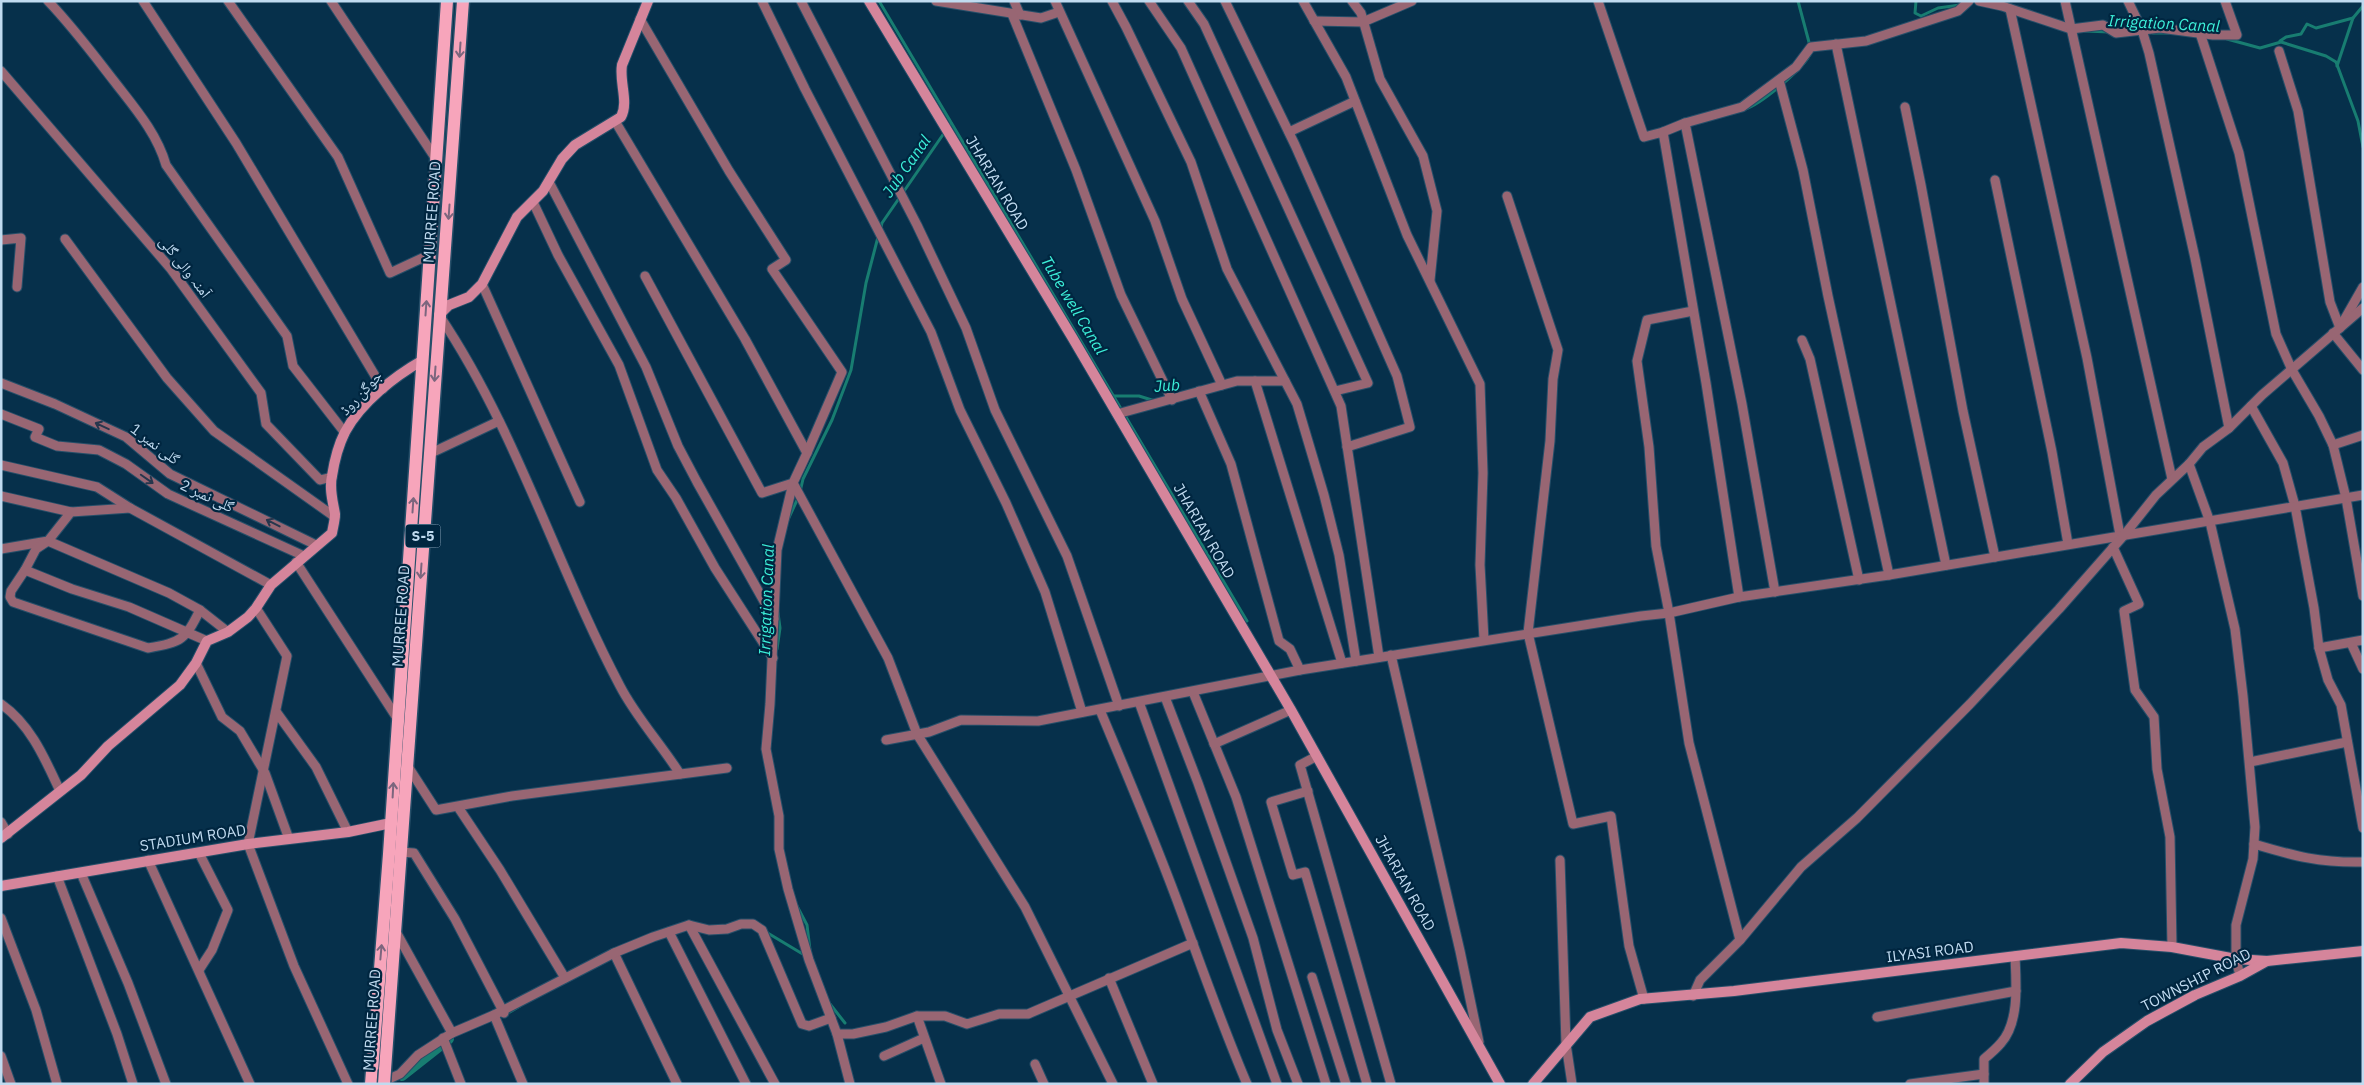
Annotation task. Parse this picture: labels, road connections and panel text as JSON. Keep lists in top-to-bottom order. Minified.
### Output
{"streets":{"main road":["JHARIAN ROAD","MURREE ROAD","جوگن روڈ","S-5","STADIUM ROAD","ILYASI ROAD","TOWNSHIP ROAD"],"street":["آمنہ والی گلی","گلی نمبر 1","گلی نمبر 2"]},"crossings":[["MURREE ROAD","جوگن روڈ"],["MURREE ROAD","STADIUM ROAD"],["آمنہ والی گلی","جوگن روڈ"],["ILYASI ROAD","TOWNSHIP ROAD"]],"water":["Irrigation Canal","Jub Canal","Tube well Canal","Jub"]}
